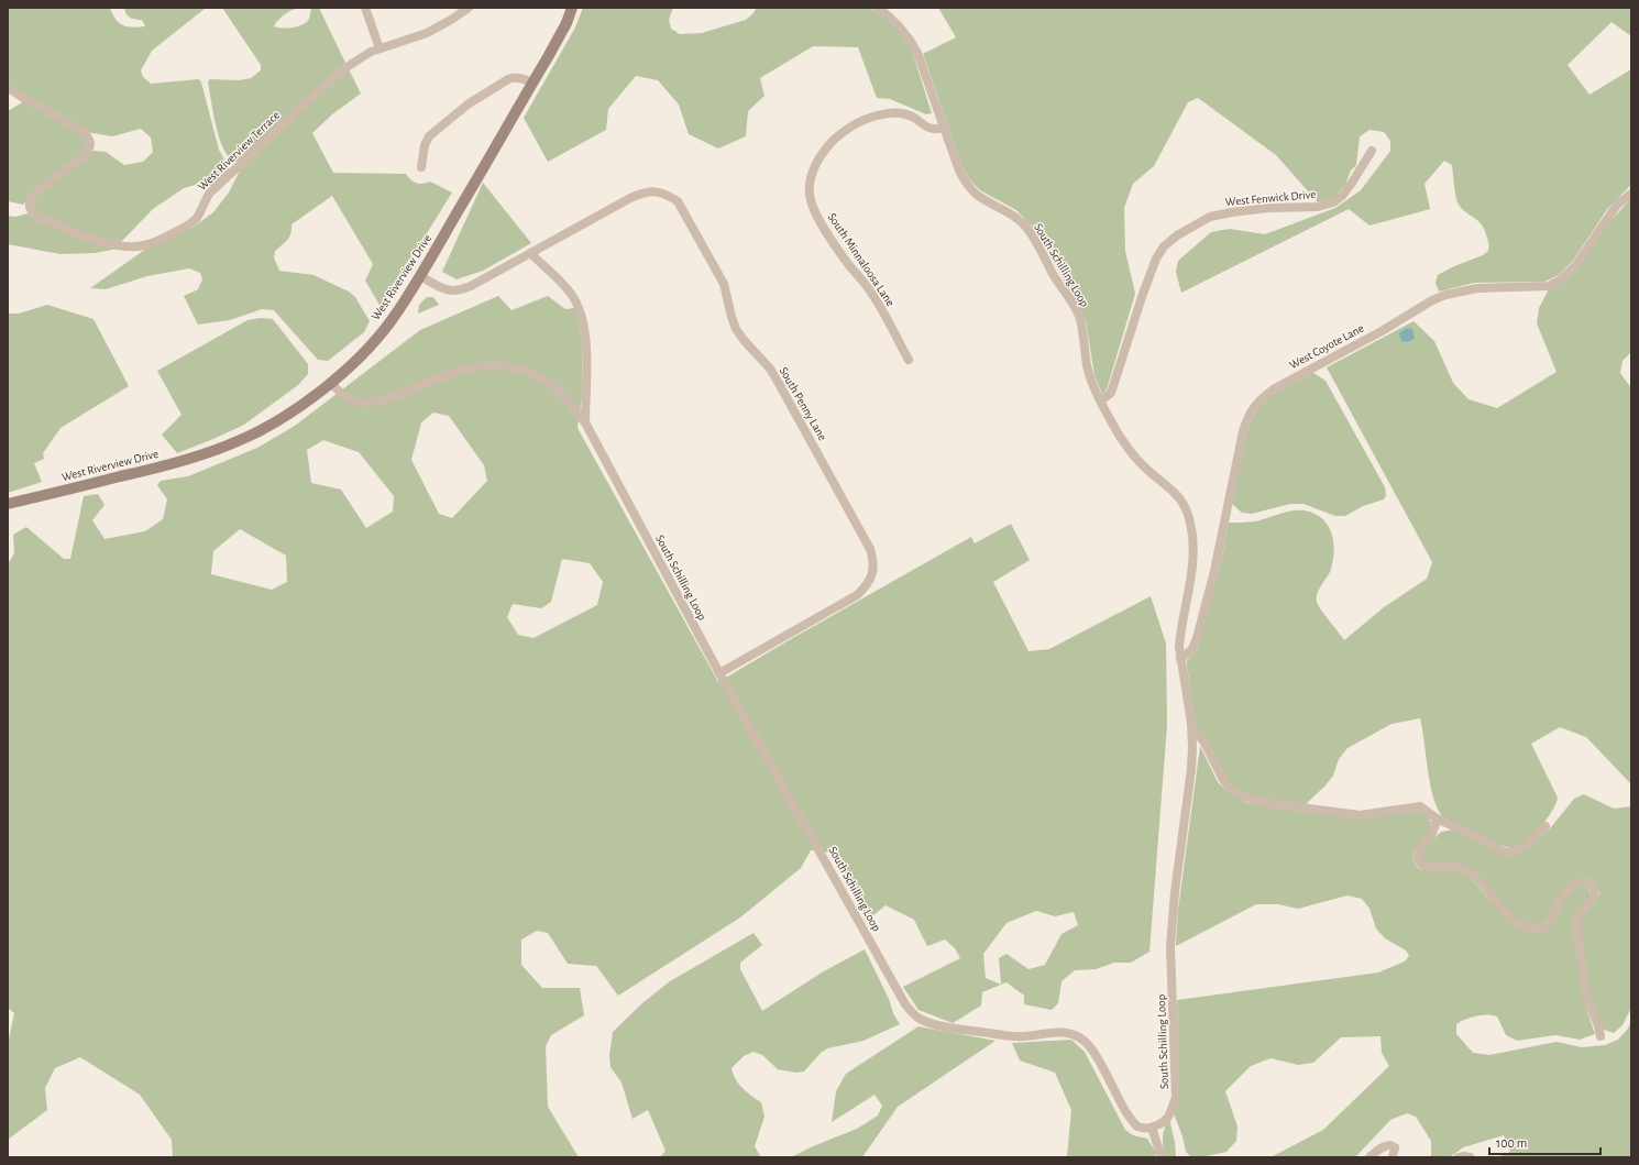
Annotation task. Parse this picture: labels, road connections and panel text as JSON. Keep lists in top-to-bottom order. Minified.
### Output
{"streets":{"street":["West Riverview Terrace","West Fenwick Drive","South Minnaloosa Lane","South Schilling Loop","West Riverview Drive","West Coyote Lane","South Penny Lane"]},"crossings":[["West Fenwick Drive","South Schilling Loop"],["South Minnaloosa Lane","South Schilling Loop"],["South Schilling Loop","West Riverview Drive"],["South Schilling Loop","West Coyote Lane"],["South Schilling Loop","South Penny Lane"],["West Riverview Drive","South Penny Lane"]],"scale_bar":"100 m"}
